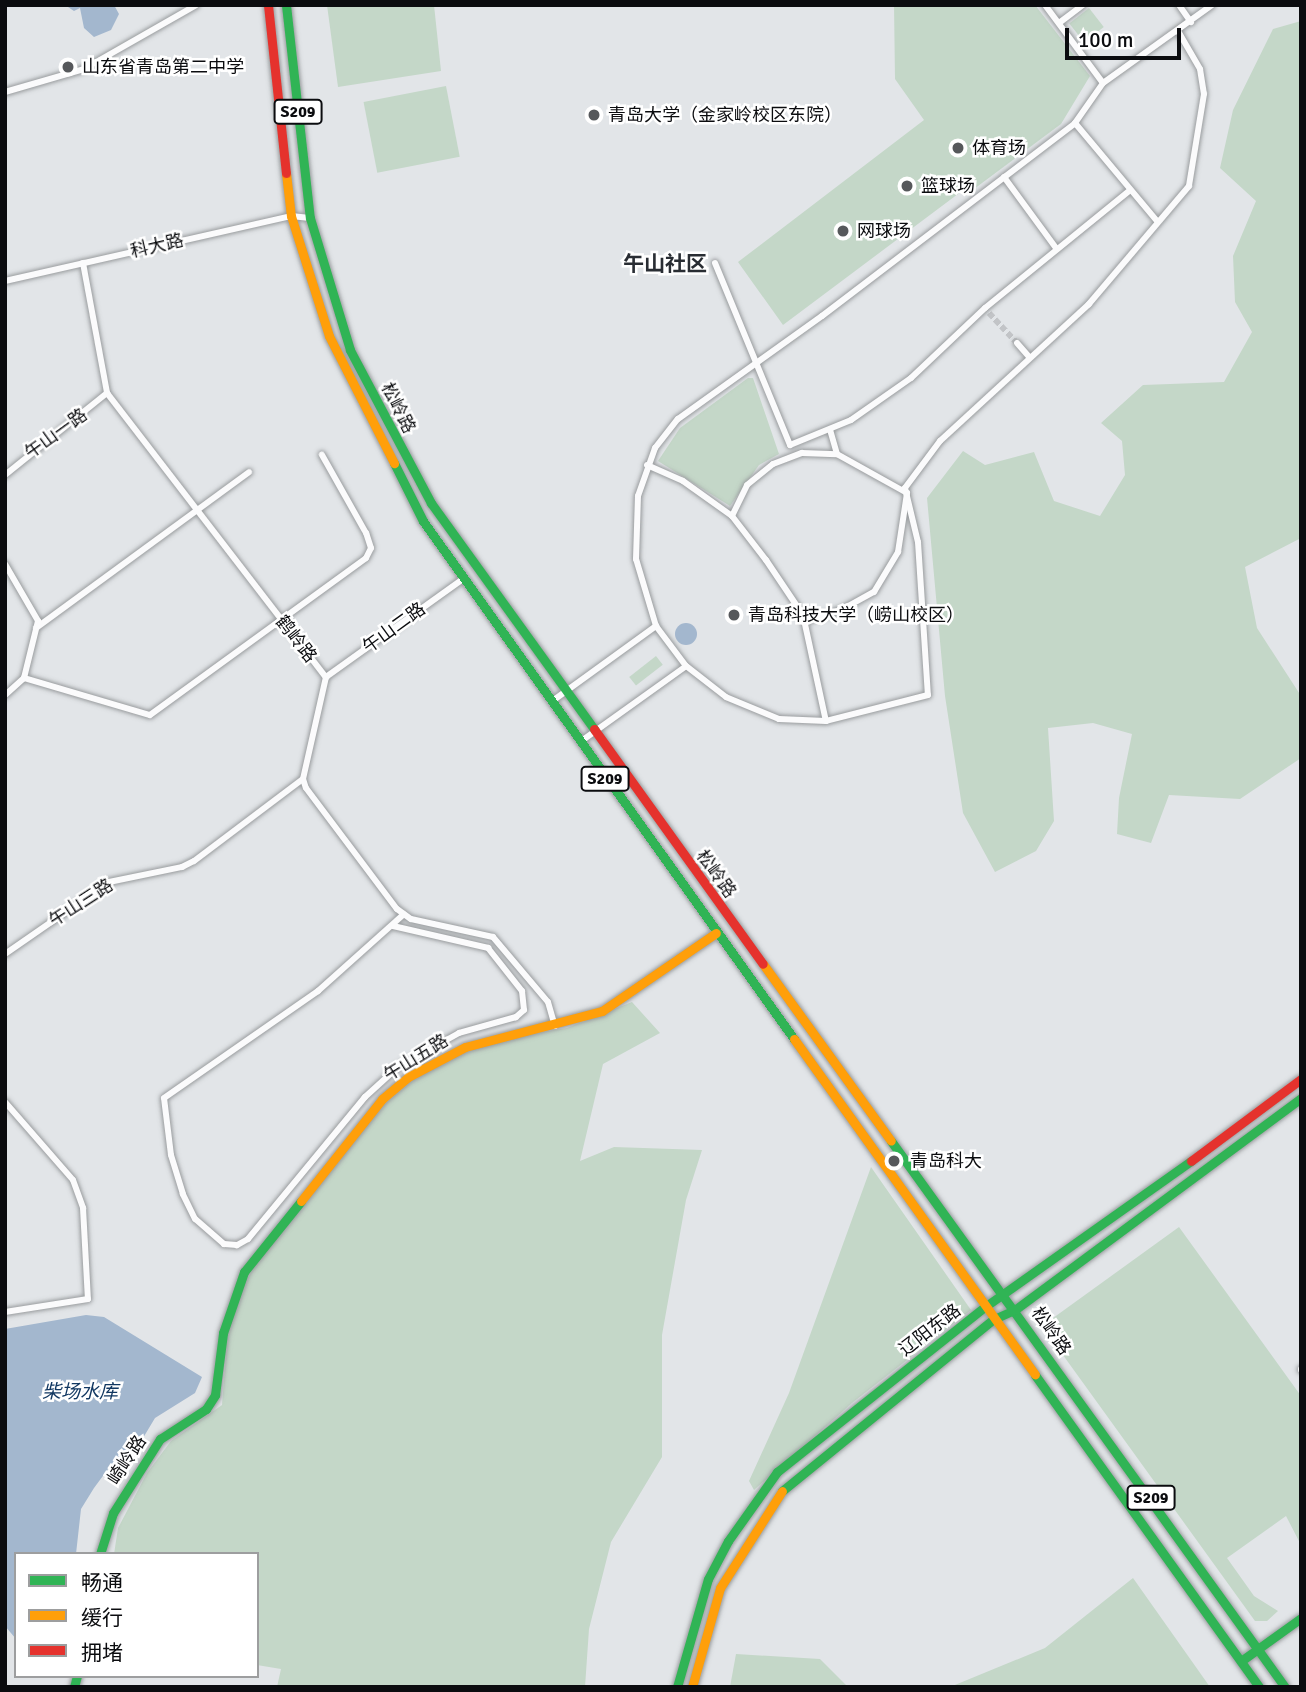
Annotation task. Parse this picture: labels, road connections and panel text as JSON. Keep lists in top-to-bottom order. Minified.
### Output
{"streets":{"main road":["S209","松岭路","午山五路","辽阳东路","崎岭路"],"street":["科大路","午山一路","午山二路","鹤岭路","午山三路"]},"crossings":[["科大路","松岭路"],["科大路","鹤岭路"],["松岭路","午山二路"],["松岭路","午山五路"],["松岭路","辽阳东路"],["午山一路","鹤岭路"],["午山二路","鹤岭路"],["鹤岭路","午山三路"],["午山五路","崎岭路"]],"districts":["午山社区"],"water":["柴场水库"],"places":["山东省青岛第二中学","青岛大学（金家岭校区东院）","体育场","篮球场","网球场","青岛科技大学（崂山校区）","青岛科大"],"legend":["畅通","缓行","拥堵"],"scale_bar":"100 m"}
